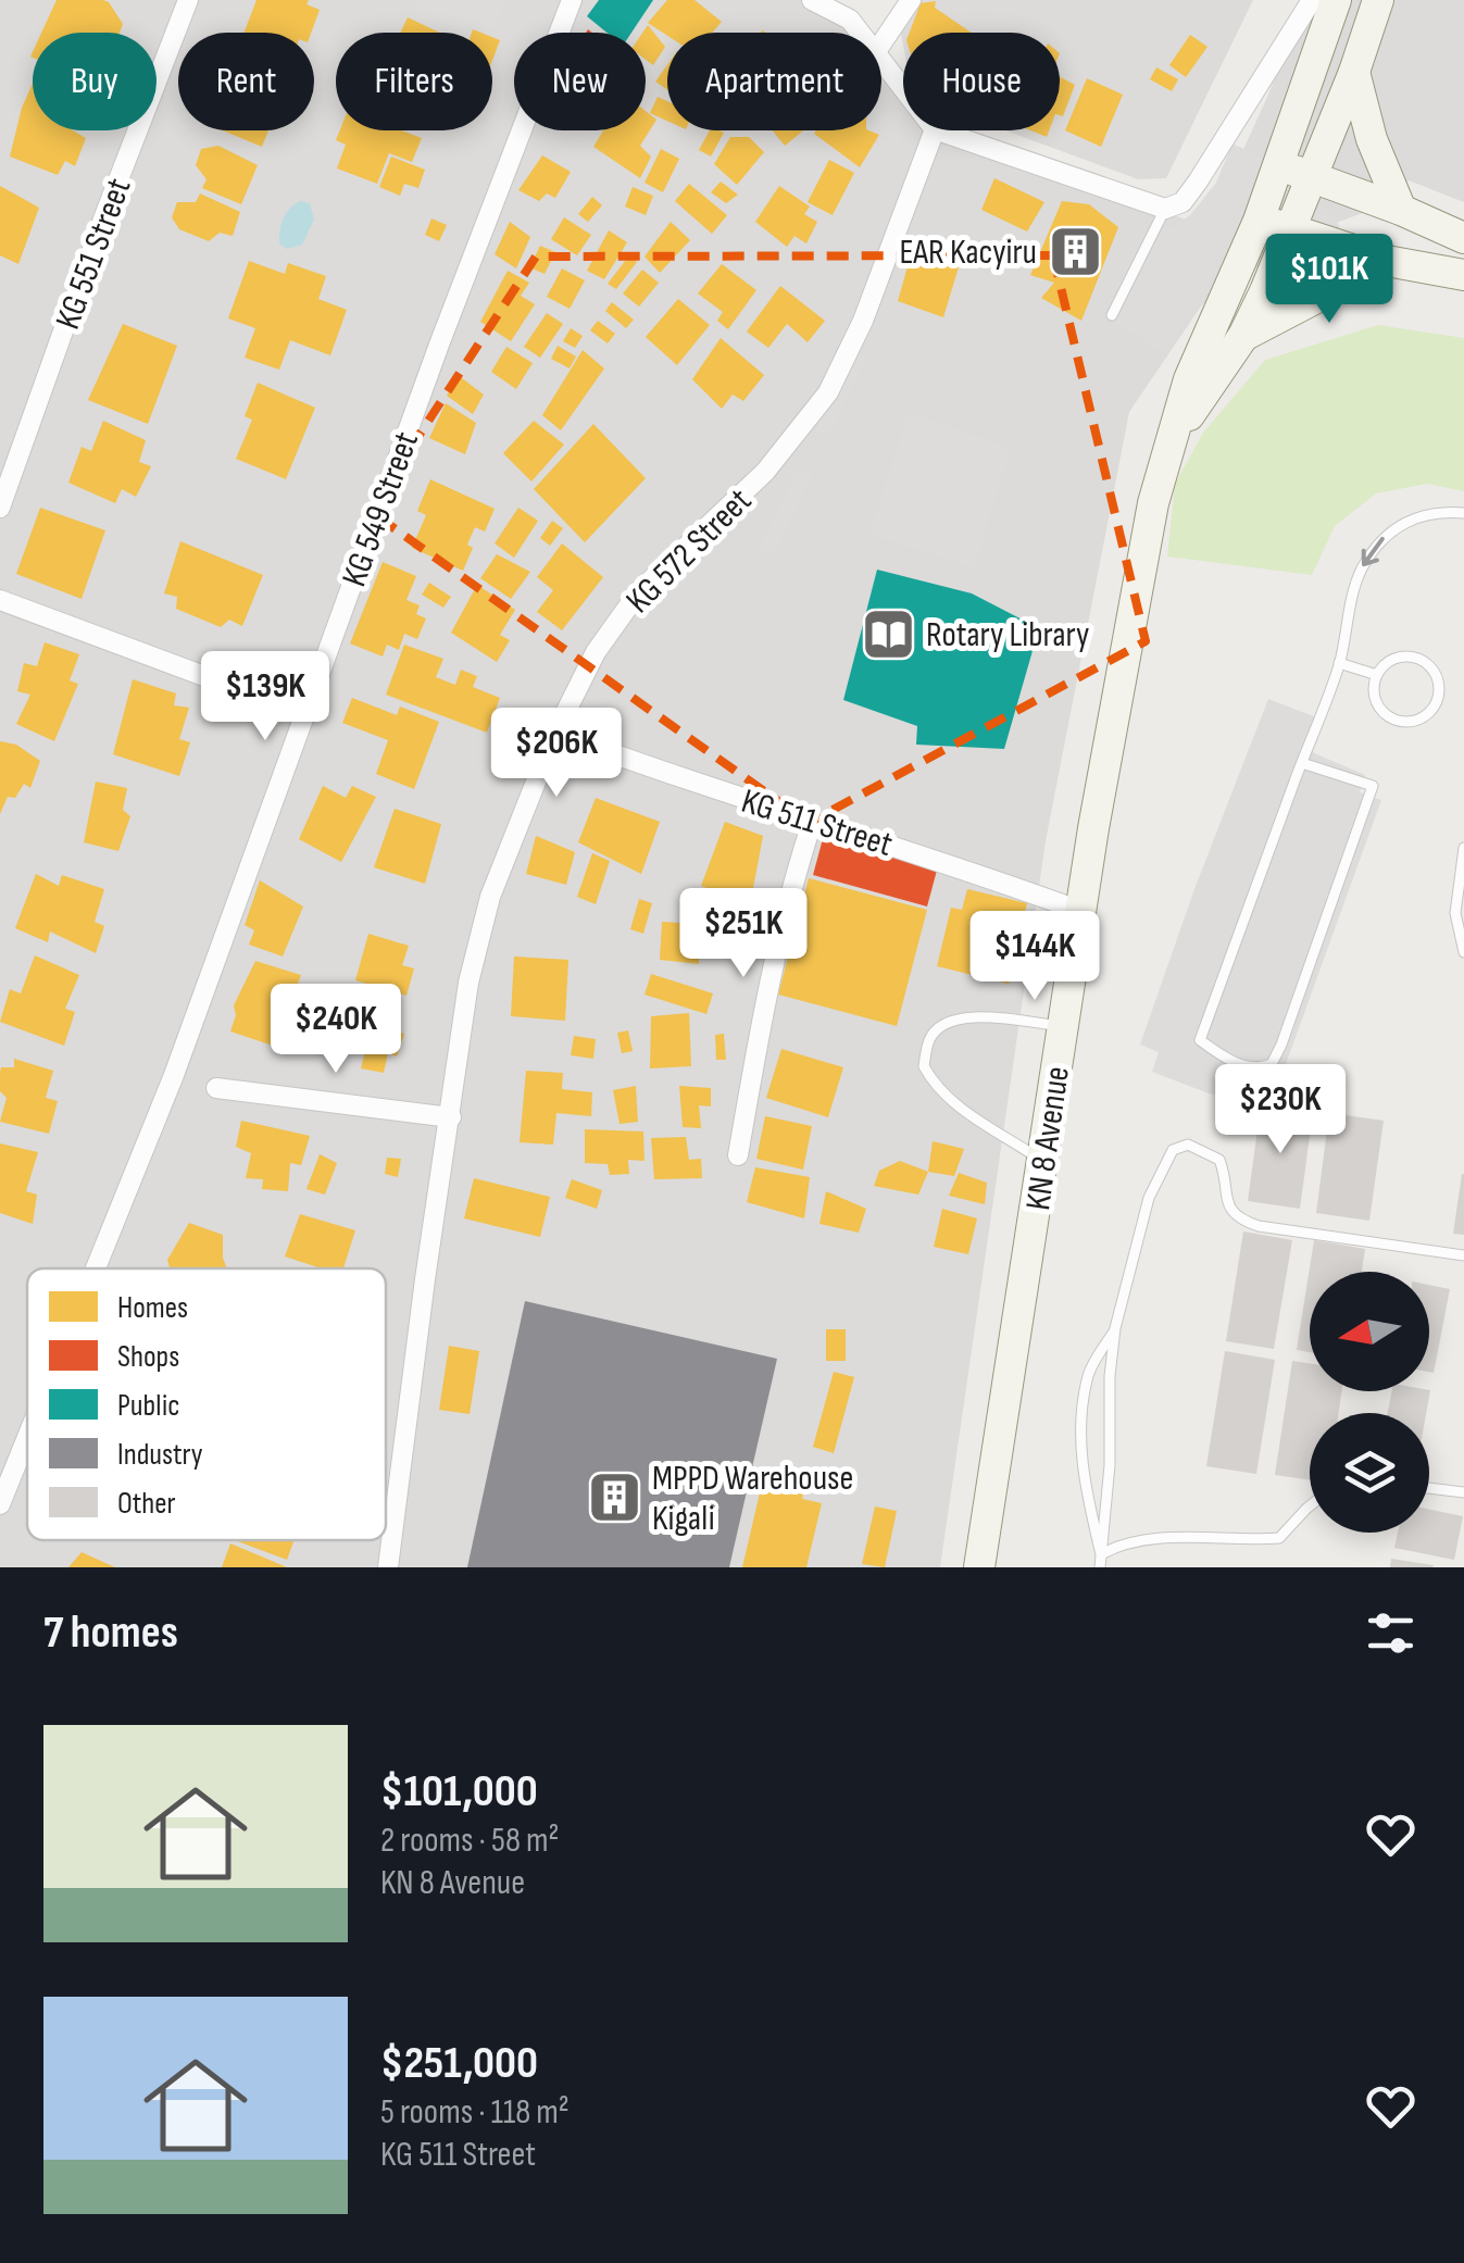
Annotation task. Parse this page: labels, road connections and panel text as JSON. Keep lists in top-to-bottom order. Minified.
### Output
{"streets":{"main road":["KN 8 Avenue"],"street":["KG 551 Street","KG 549 Street","KG 572 Street","KG 511 Street"]},"crossings":[["KG 572 Street","KG 511 Street"],["KG 511 Street","KN 8 Avenue"]],"places":{"building":["EAR Kacyiru","MPPD Warehouse Kigali"],"library":["Rotary Library"]},"legend":["Homes","Shops","Public","Industry","Other"],"north":"left","page":{"chip":["Buy","Rent","Filters","New","Apartment","House"],"price":["$101K","$139K","$206K","$251K","$144K","$240K","$230K"],"heading":"7 homes","list":[{"name":"$101,000","note":"2 rooms · 58 m² · KN 8 Avenue"},{"name":"$251,000","note":"5 rooms · 118 m² · KG 511 Street"}]}}
